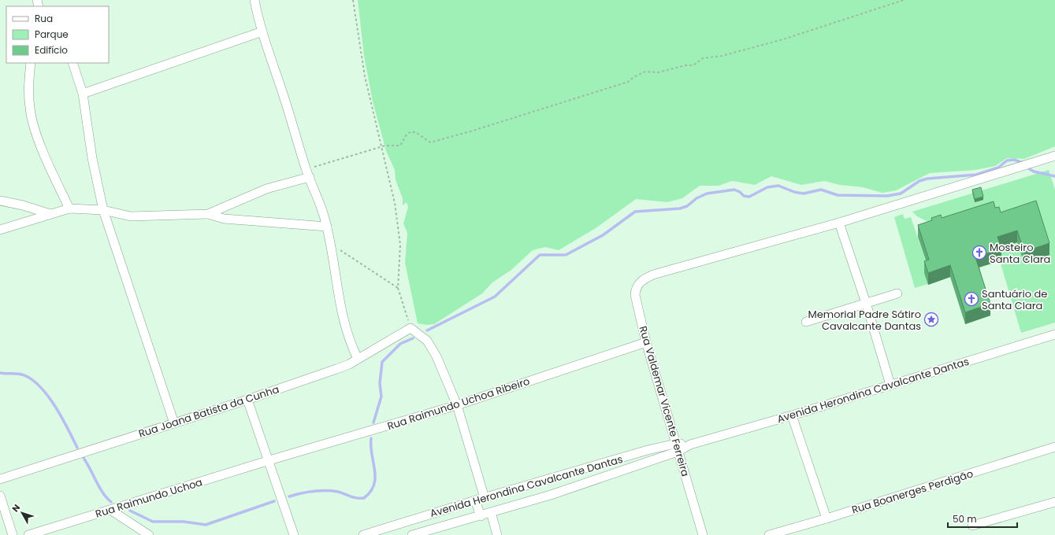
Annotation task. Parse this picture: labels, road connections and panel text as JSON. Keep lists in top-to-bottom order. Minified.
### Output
{"streets":{"street":["Avenida Herondina Cavalcante Dantas","Rua Valdemar Vicente Ferreira","Rua Raimundo Uchoa Ribeiro","Rua Joana Batista da Cunha","Rua Boanerges Perdigão","Rua Raimundo Uchoa"]},"crossings":[["Avenida Herondina Cavalcante Dantas","Rua Valdemar Vicente Ferreira"],["Rua Valdemar Vicente Ferreira","Rua Raimundo Uchoa Ribeiro"],["Rua Raimundo Uchoa Ribeiro","Rua Raimundo Uchoa"]],"places":{"church":["Mosteiro Santa Clara","Santuário de Santa Clara"],"place":["Memorial Padre Sátiro Cavalcante Dantas"]},"legend":["Rua","Parque","Edifício"],"scale_bar":"50 m","north":"top left"}
